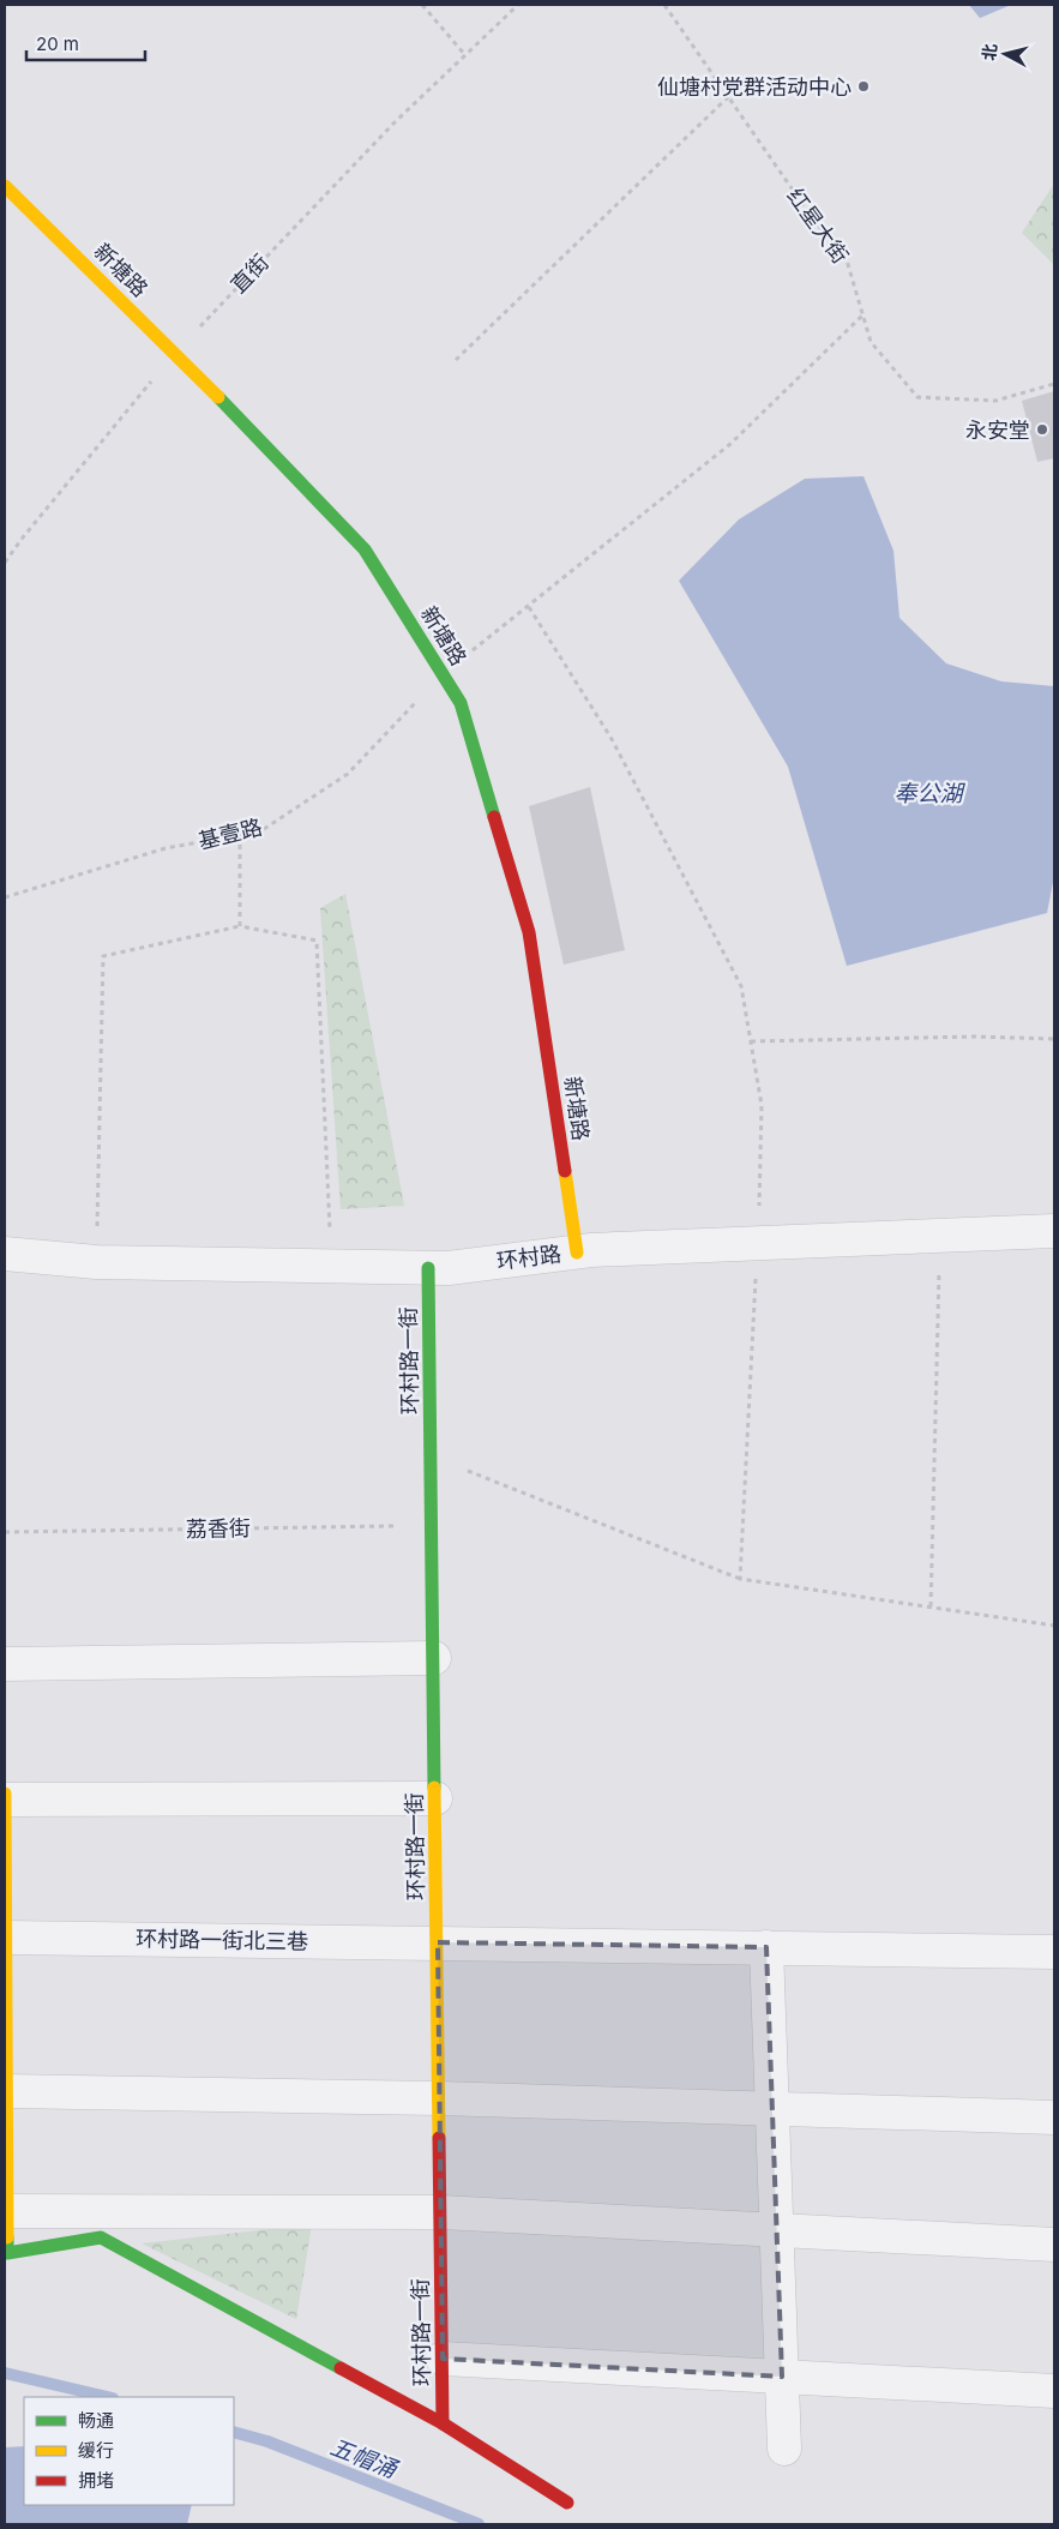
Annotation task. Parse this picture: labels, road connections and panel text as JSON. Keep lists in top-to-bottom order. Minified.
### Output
{"streets":{"street":["新塘路","环村路","环村路一街","环村路一街北三巷"],"path":["红星大街","直街","基壹路","荔香街"]},"crossings":[["红星大街","基壹路"],["新塘路","直街"],["新塘路","基壹路"],["新塘路","环村路"],["环村路","环村路一街"],["环村路一街","荔香街"],["环村路一街","环村路一街北三巷"]],"water":["奉公湖","五帽涌"],"places":["仙塘村党群活动中心","永安堂"],"legend":["畅通","缓行","拥堵"],"scale_bar":"20 m","north":"left"}
